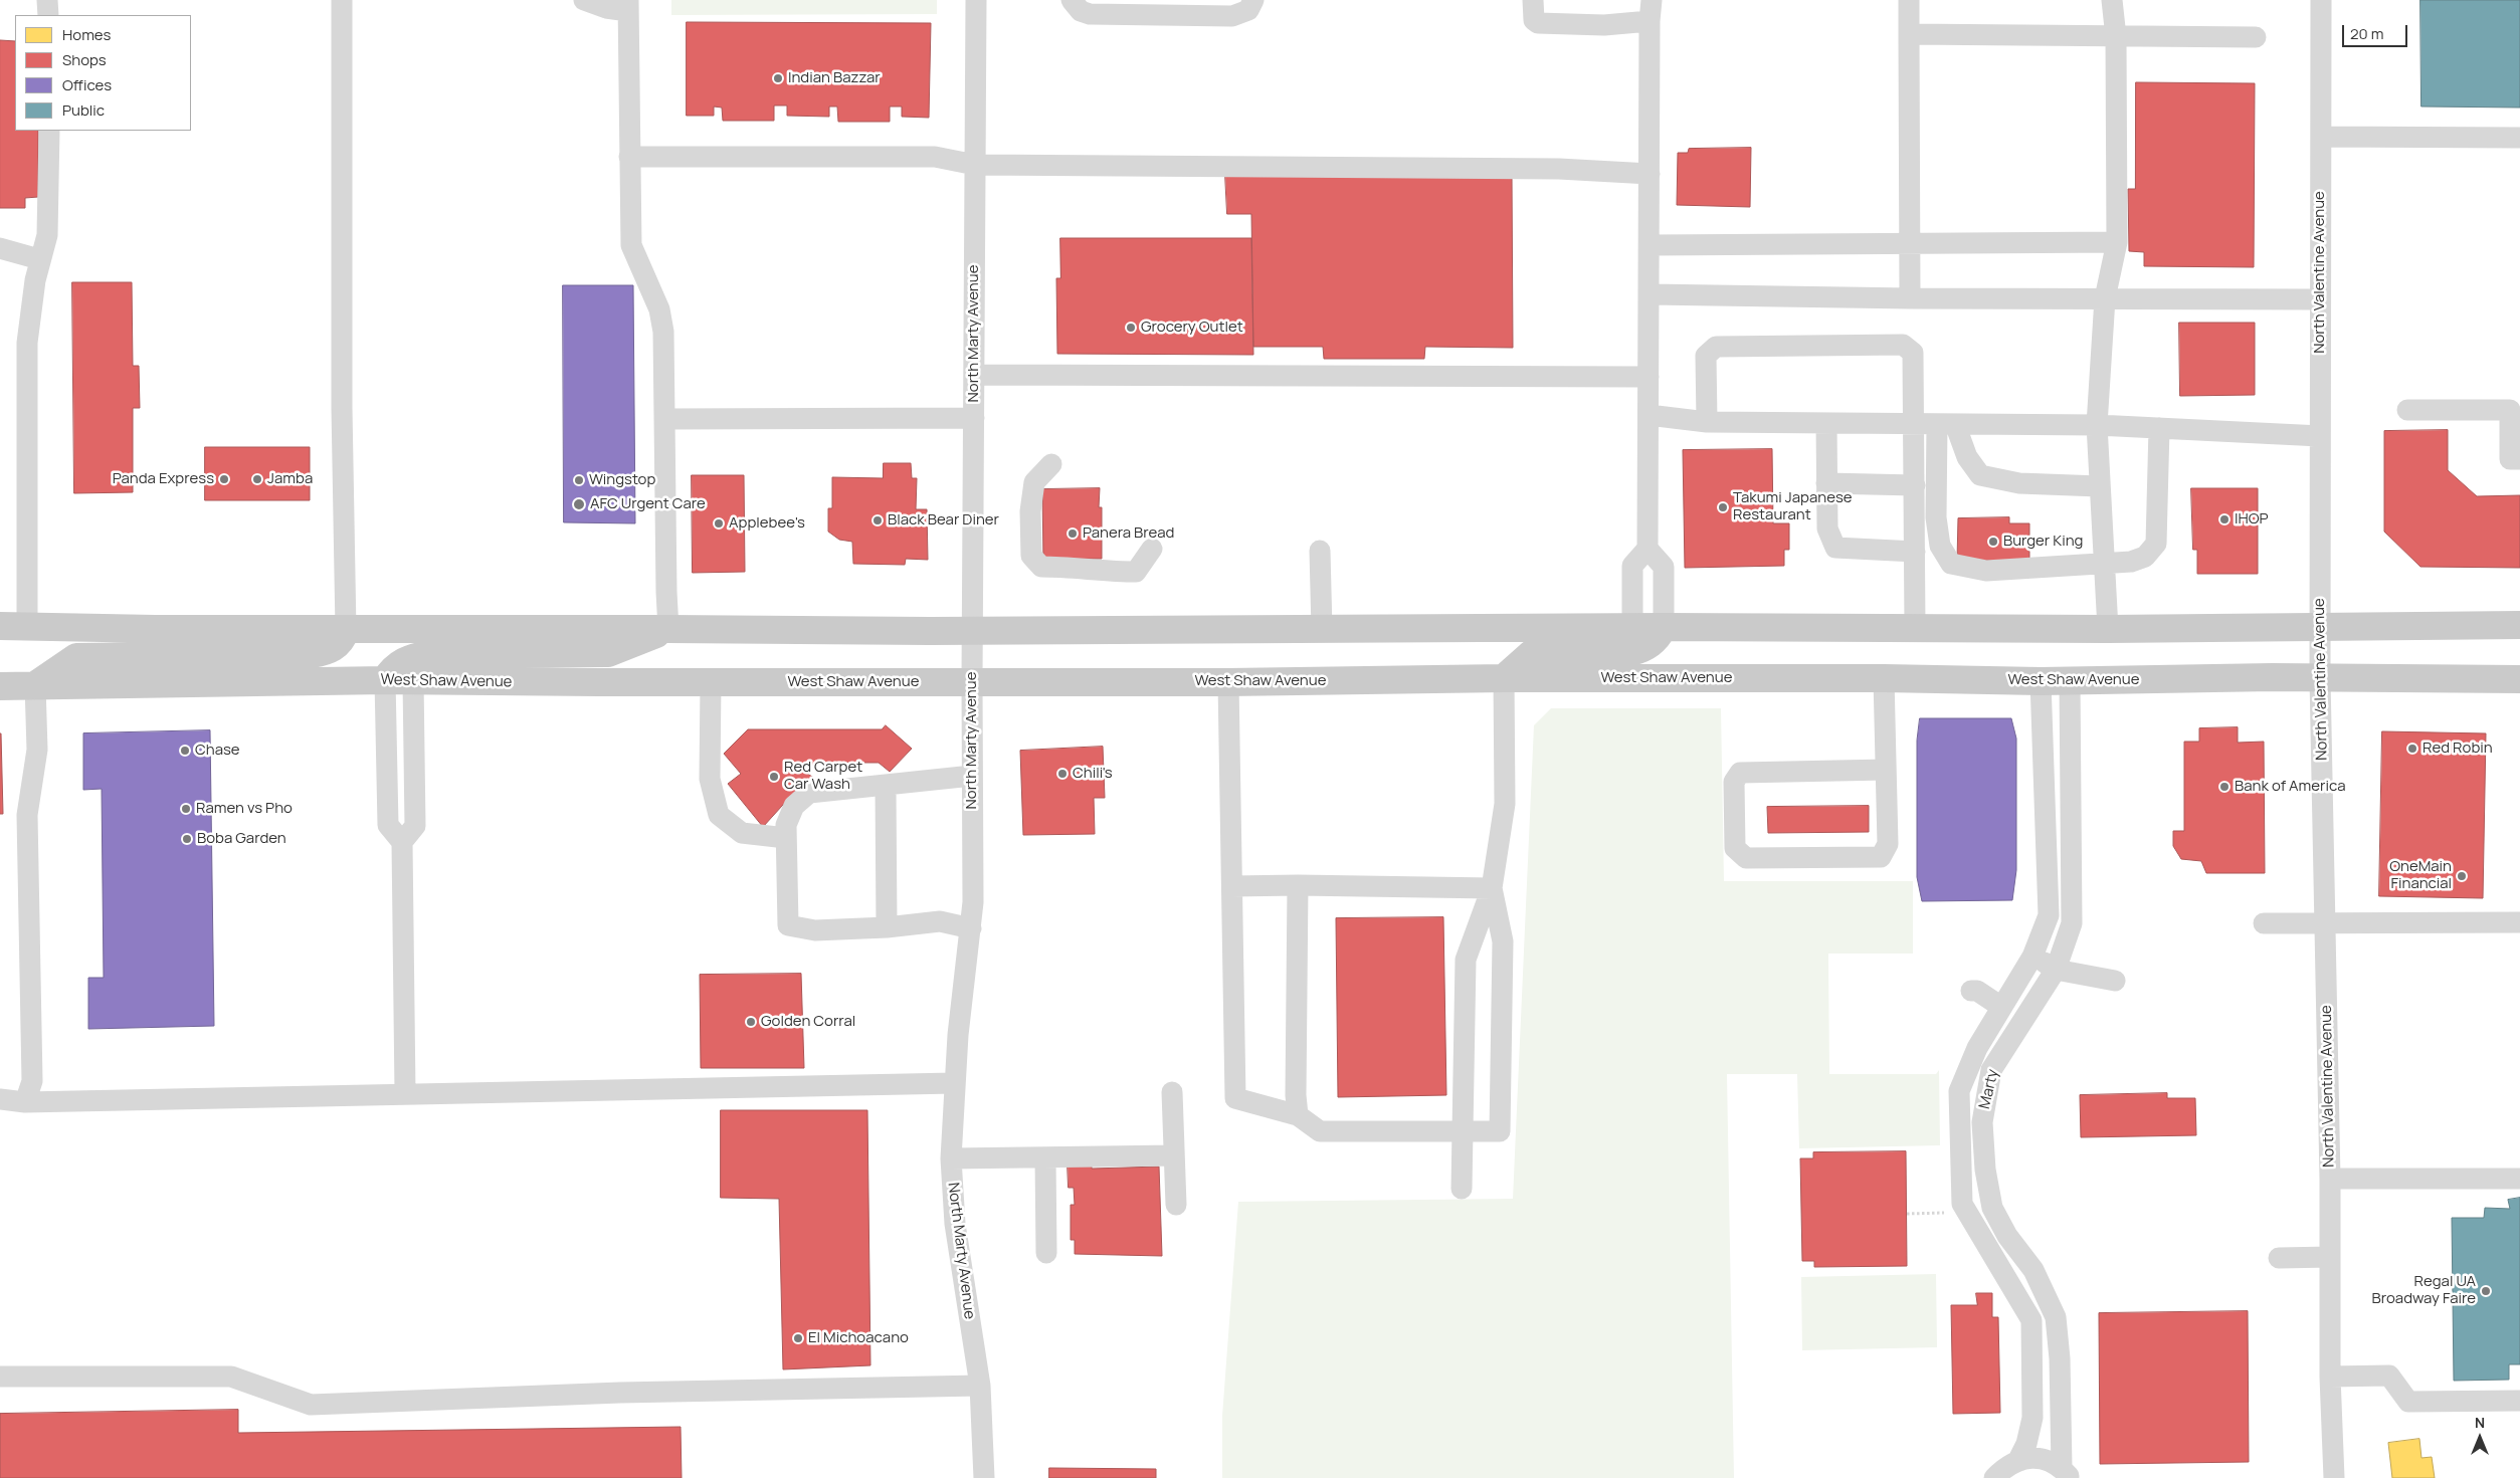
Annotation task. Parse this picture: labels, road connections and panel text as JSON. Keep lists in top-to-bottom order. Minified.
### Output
{"streets":{"main road":["West Shaw Avenue"],"street":["North Valentine Avenue","North Marty Avenue","Marty"]},"crossings":[["North Valentine Avenue","West Shaw Avenue"],["North Marty Avenue","West Shaw Avenue"],["West Shaw Avenue","Marty"]],"places":["Indian Bazzar","Grocery Outlet","Panda Express","Jamba","Wingstop","AFC Urgent Care","Takumi Japanese Restaurant","IHOP","Black Bear Diner","Applebee's","Panera Bread","Burger King","Red Robin","Chase","Chili's","Red Carpet Car Wash","Bank of America","Ramen vs Pho","Boba Garden","OneMain Financial","Golden Corral","Regal UA Broadway Faire","El Michoacano"],"legend":["Homes","Shops","Offices","Public"],"scale_bar":"20 m","north":"top"}
